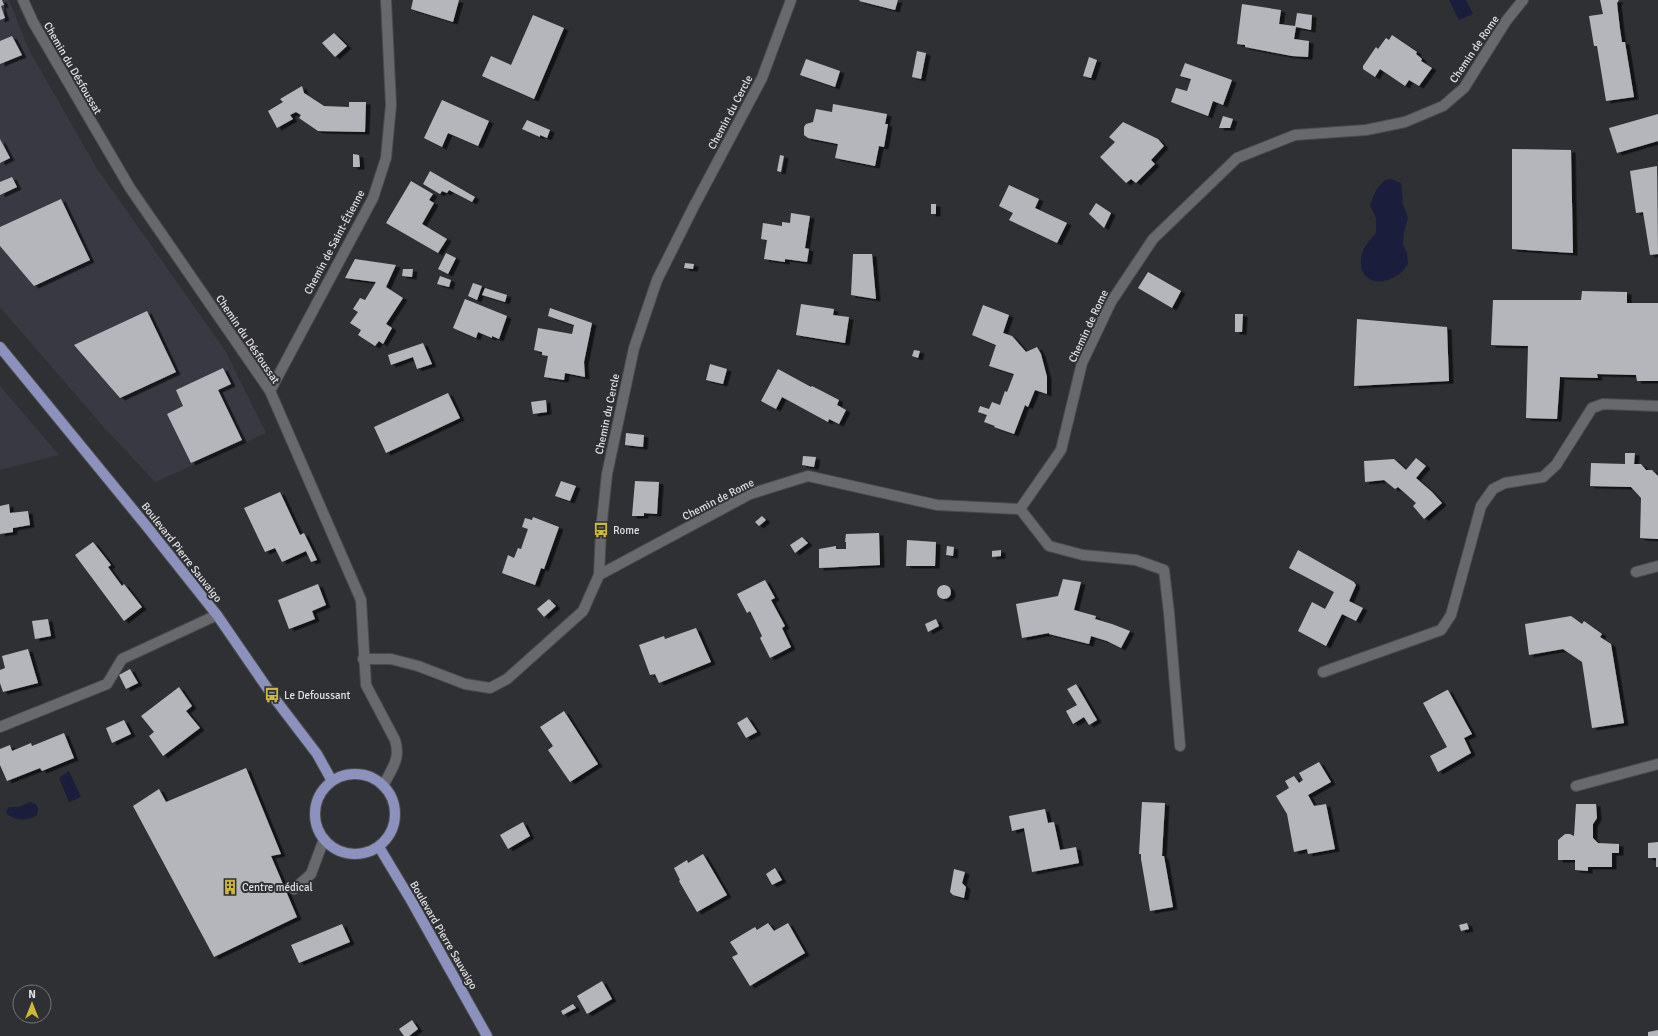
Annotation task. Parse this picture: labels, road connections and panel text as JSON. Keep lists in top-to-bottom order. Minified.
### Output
{"streets":{"main road":["Boulevard Pierre Sauvaigo"],"street":["Chemin de Rome","Chemin du Désfoussat","Chemin du Cercle","Chemin de Saint-Étienne"]},"crossings":[["Chemin de Rome","Chemin du Cercle"],["Chemin du Désfoussat","Chemin du Cercle"],["Chemin du Désfoussat","Chemin de Saint-Étienne"],["Chemin du Désfoussat","Boulevard Pierre Sauvaigo"]],"places":{"bus stop":["Rome","Le Defoussant"],"building":["Centre médical"]},"north":"top"}
